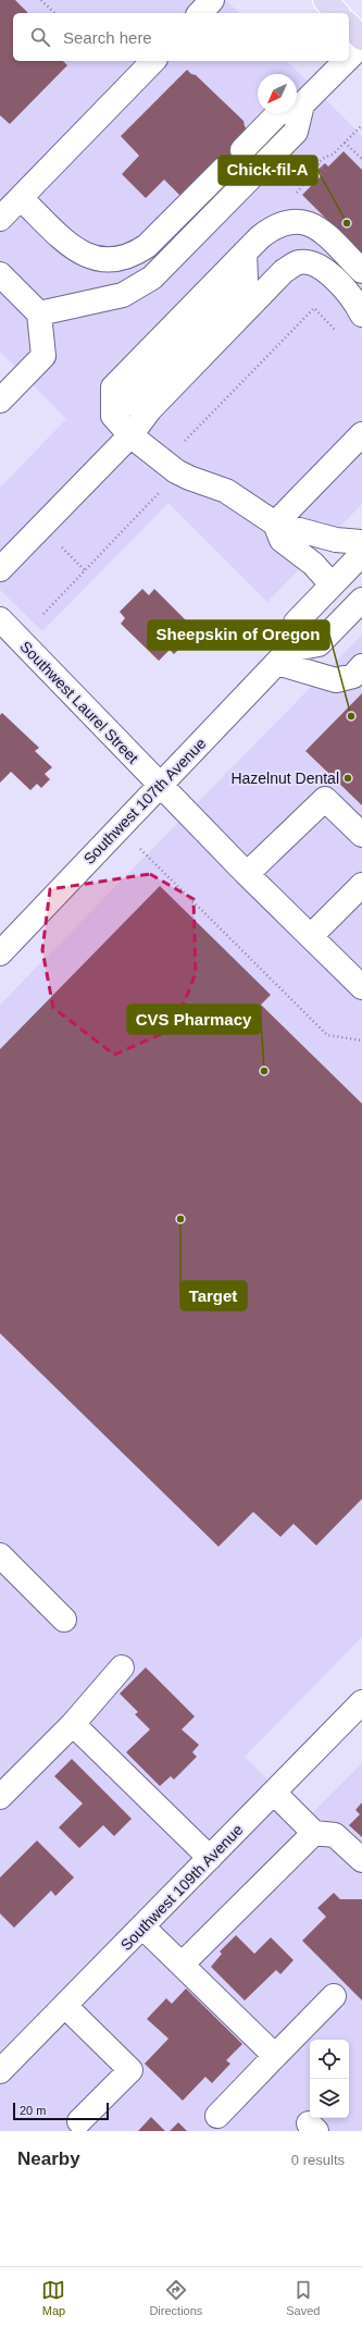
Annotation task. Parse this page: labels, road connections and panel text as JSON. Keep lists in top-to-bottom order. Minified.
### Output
{"streets":{"street":["Southwest Laurel Street","Southwest 107th Avenue","Southwest 109th Avenue"]},"crossings":[["Southwest Laurel Street","Southwest 107th Avenue"]],"places":["Chick-fil-A","Sheepskin of Oregon","Hazelnut Dental","CVS Pharmacy","Target"],"scale_bar":"20 m","north":"bottom left","page":{"search":"Search here","scale":"20 m","heading":["Nearby","0 results"],"nav":["Map","Directions","Saved"]}}
